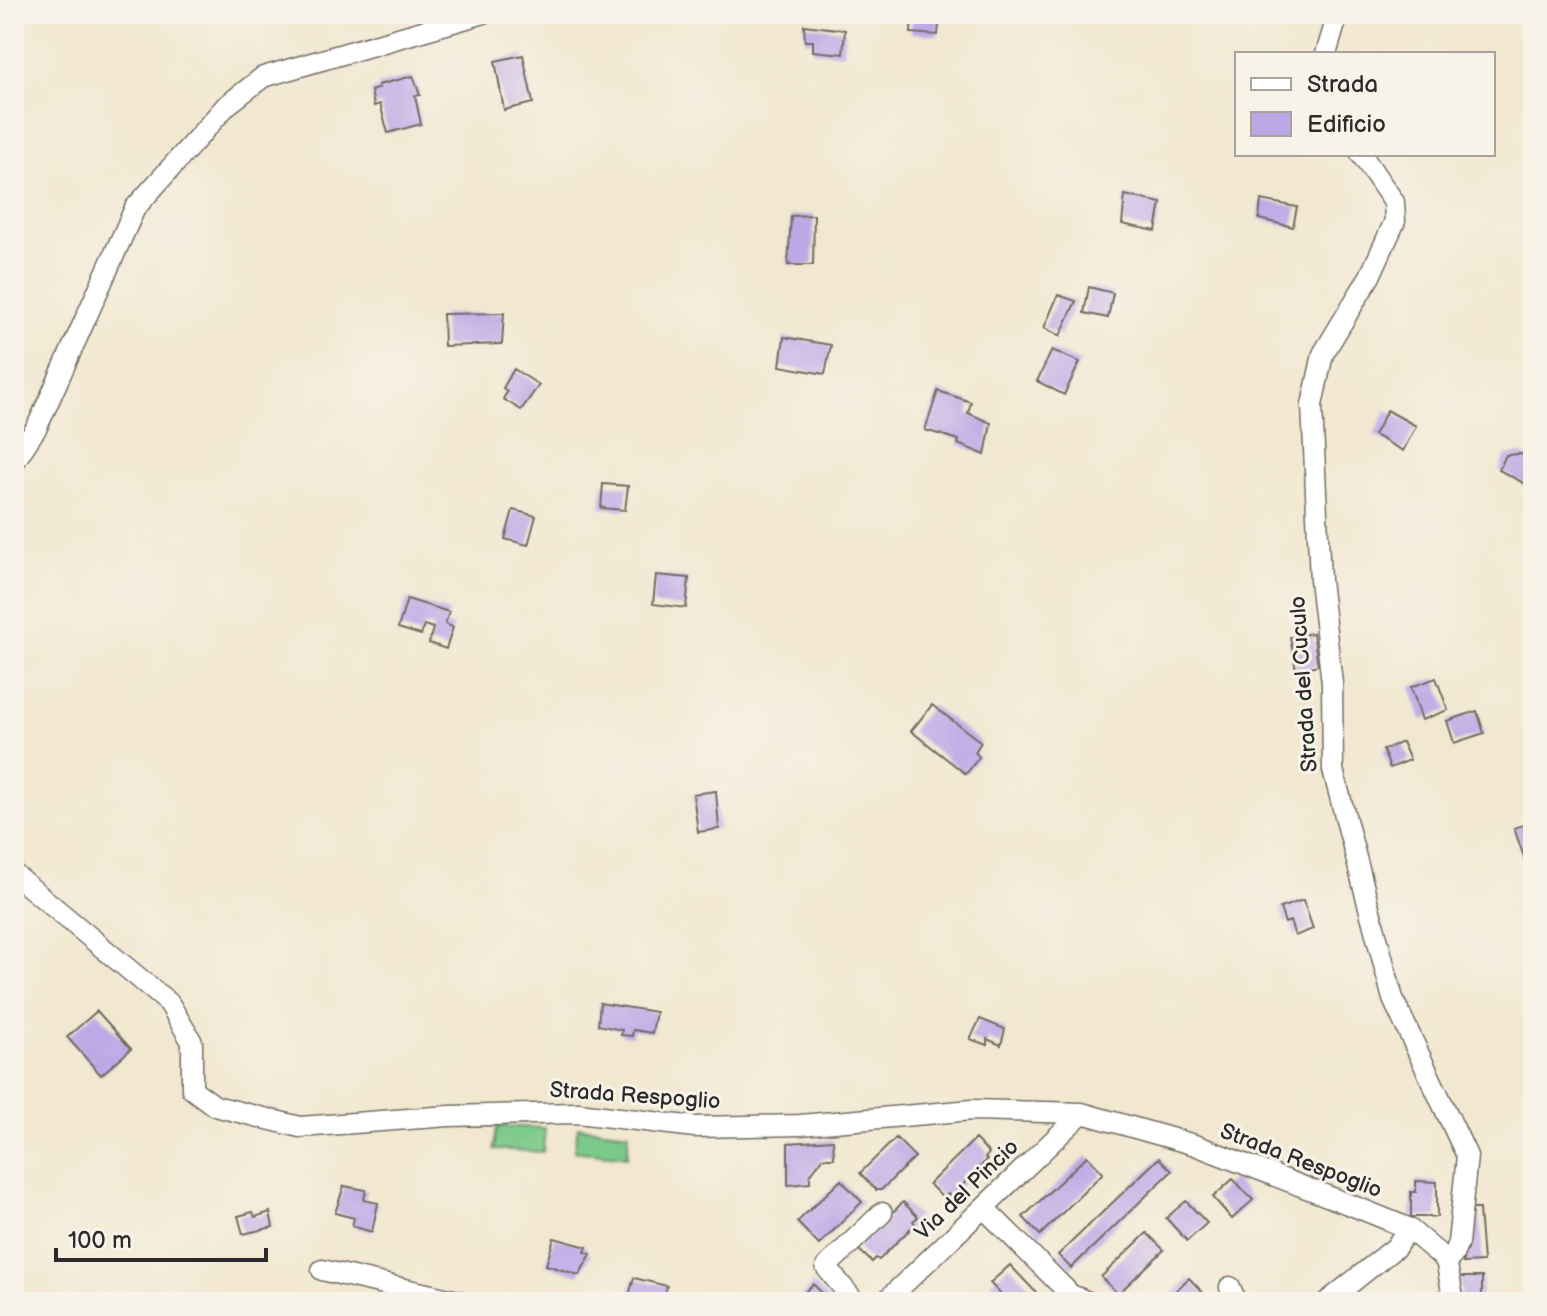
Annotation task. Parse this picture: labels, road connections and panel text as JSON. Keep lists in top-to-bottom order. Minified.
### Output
{"streets":{"street":["Strada del Cuculo","Strada Respoglio","Via del Pincio"]},"crossings":[["Strada del Cuculo","Strada Respoglio"],["Strada Respoglio","Via del Pincio"]],"legend":["Strada","Edificio"],"scale_bar":"100 m"}
